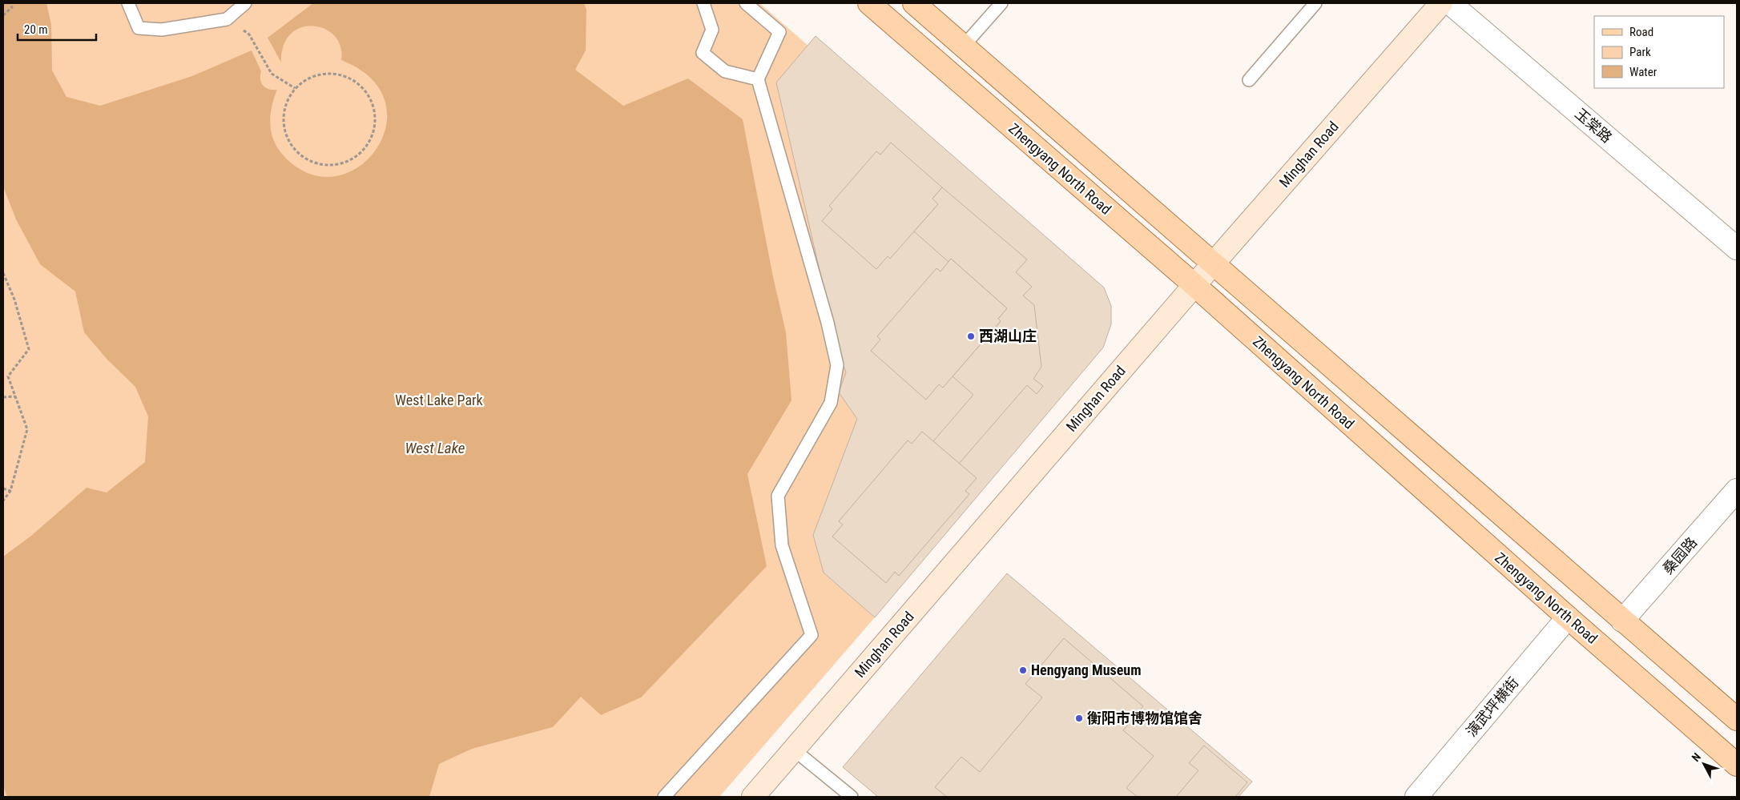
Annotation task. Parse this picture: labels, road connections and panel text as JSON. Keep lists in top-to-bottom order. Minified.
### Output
{"streets":{"main road":["Zhengyang North Road"],"street":["玉棠路","Minghan Road","桑园路","演武坪横街"]},"crossings":[["玉棠路","Minghan Road"],["Minghan Road","Zhengyang North Road"],["Zhengyang North Road","桑园路"],["Zhengyang North Road","演武坪横街"]],"water":["West Lake"],"parks":["West Lake Park"],"places":["西湖山庄","Hengyang Museum","衡阳市博物馆馆舍"],"legend":["Road","Park","Water"],"scale_bar":"20 m","north":"top left"}
